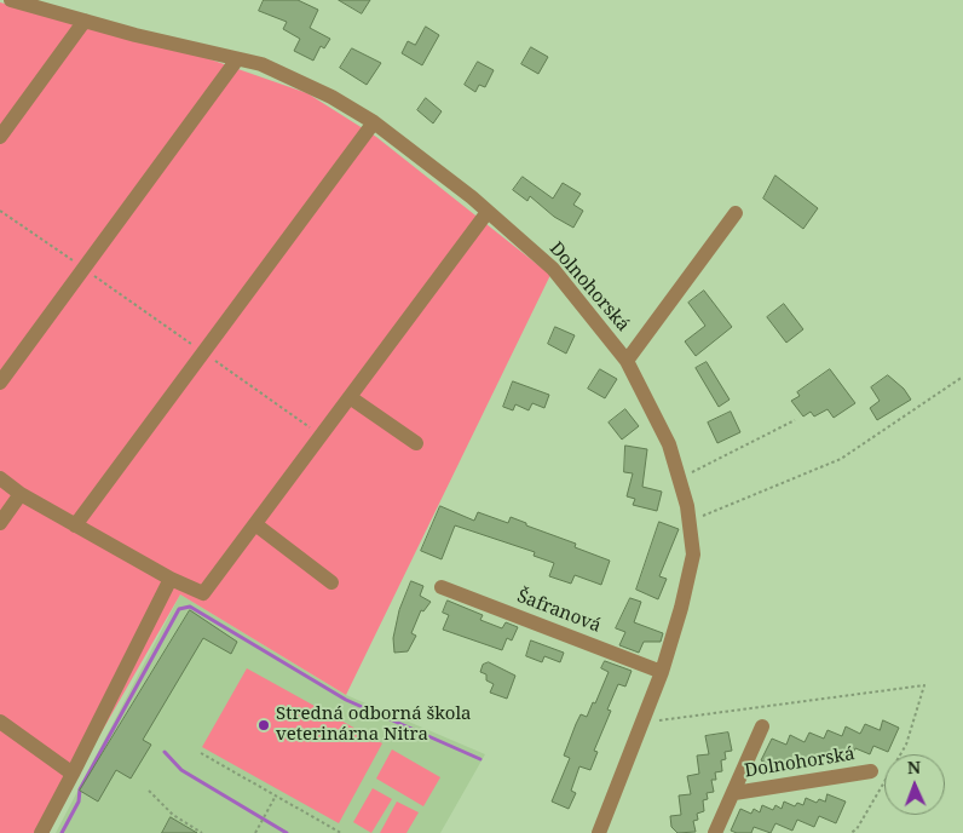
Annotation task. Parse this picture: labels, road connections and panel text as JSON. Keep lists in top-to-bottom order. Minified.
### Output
{"streets":{"street":["Dolnohorská","Šafranová"]},"crossings":[["Dolnohorská","Šafranová"]],"places":["Stredná odborná škola veterinárna Nitra"],"north":"top"}
